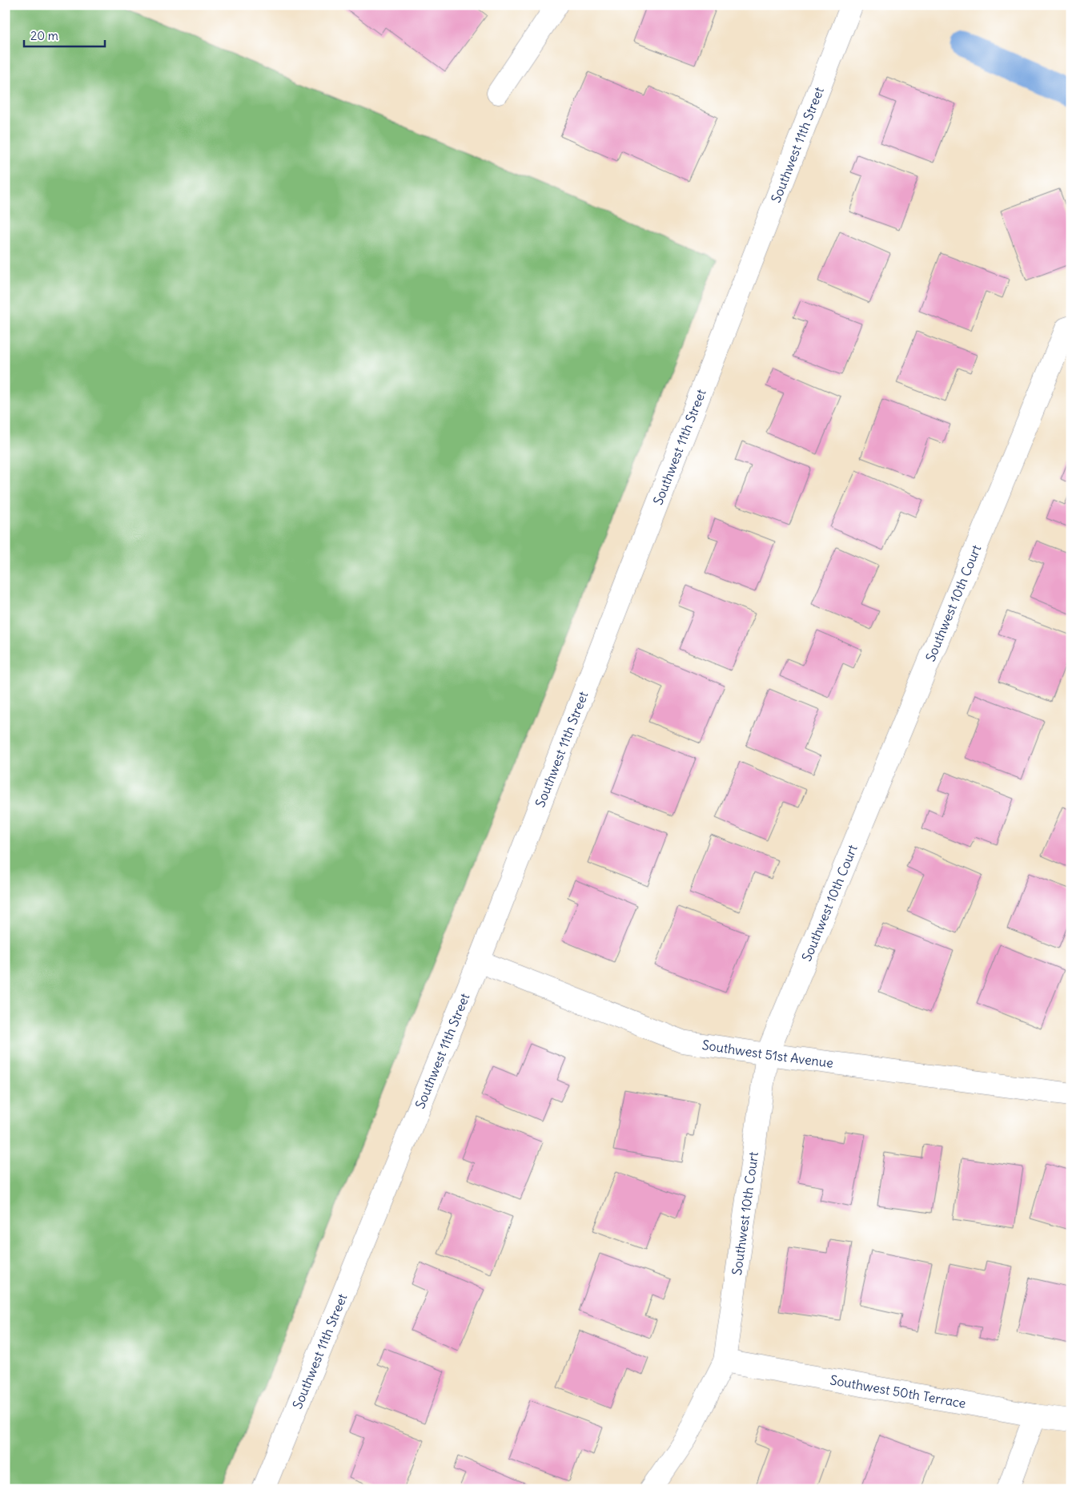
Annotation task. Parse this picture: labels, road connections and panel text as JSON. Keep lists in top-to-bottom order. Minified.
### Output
{"streets":{"street":["Southwest 11th Street","Southwest 10th Court","Southwest 51st Avenue","Southwest 50th Terrace"]},"crossings":[["Southwest 11th Street","Southwest 51st Avenue"],["Southwest 10th Court","Southwest 51st Avenue"],["Southwest 10th Court","Southwest 50th Terrace"]],"scale_bar":"20 m"}
